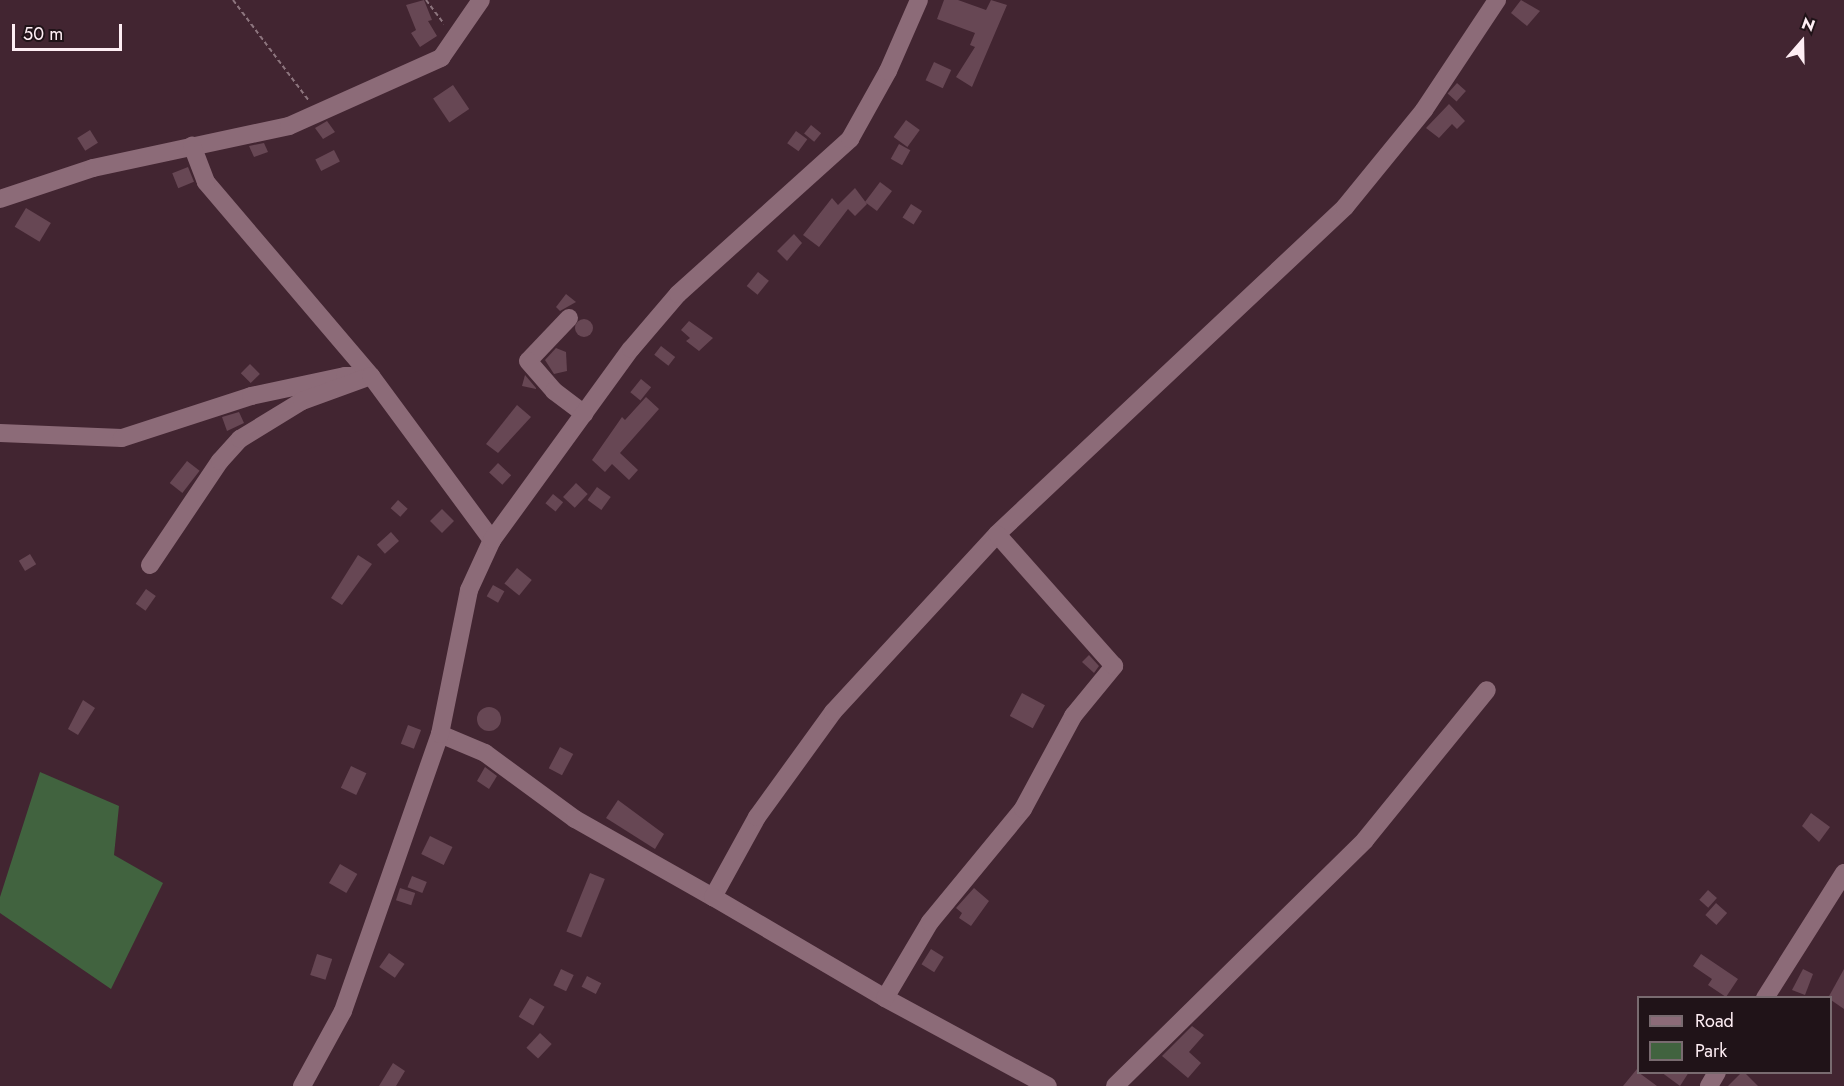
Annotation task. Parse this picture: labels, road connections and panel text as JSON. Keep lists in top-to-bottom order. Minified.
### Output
{"legend":["Road","Park"],"scale_bar":"50 m","north":"top"}
